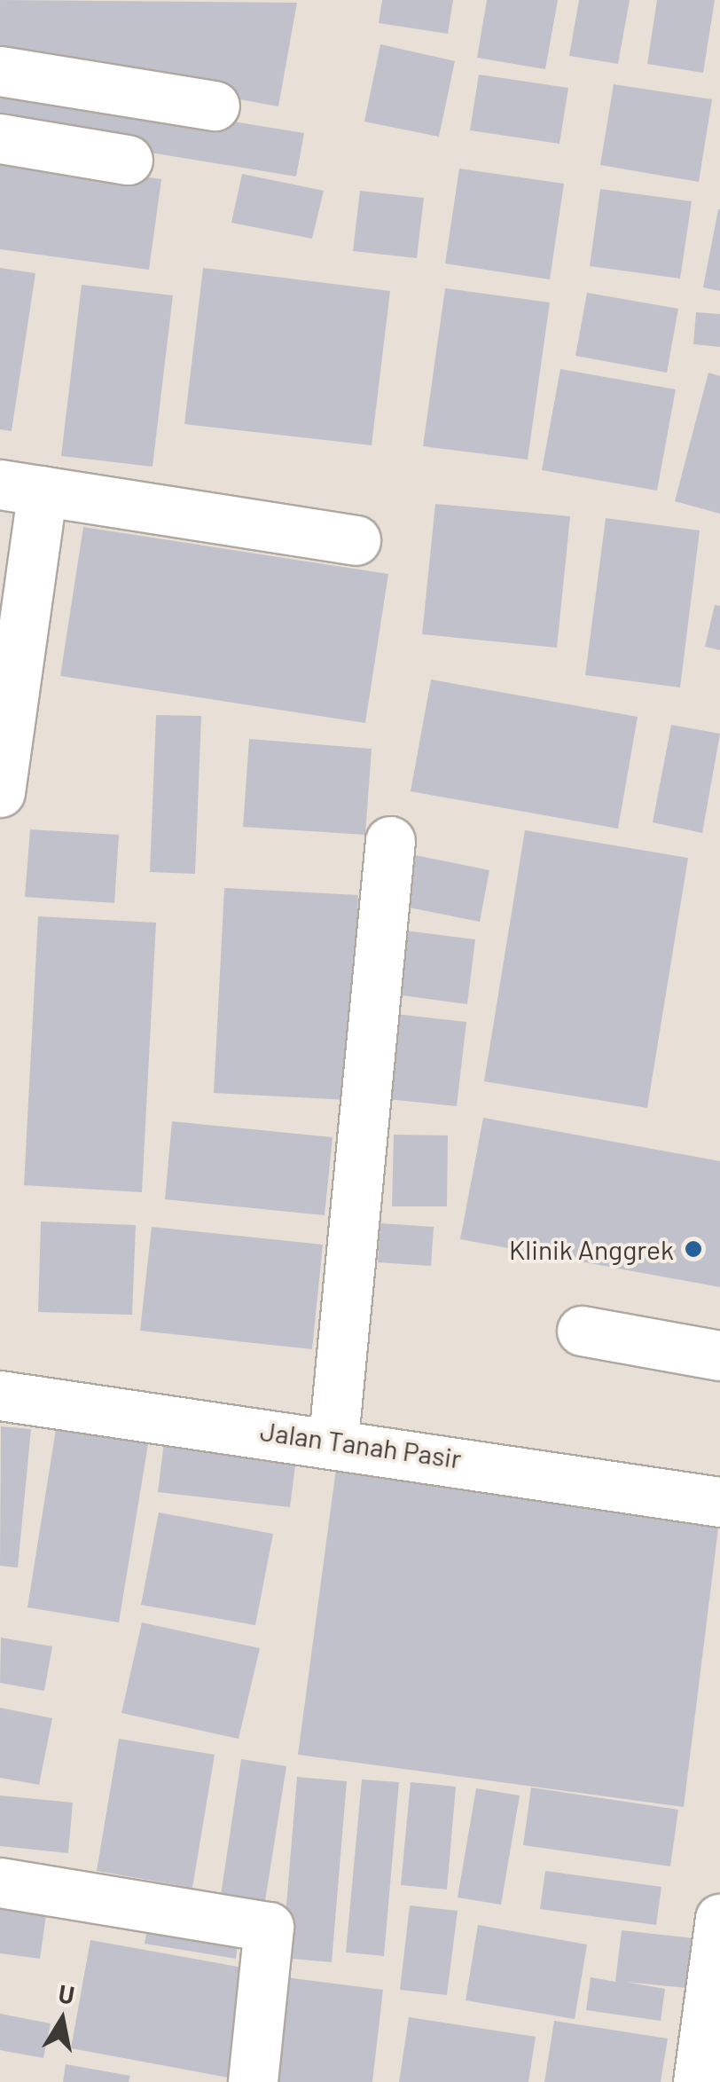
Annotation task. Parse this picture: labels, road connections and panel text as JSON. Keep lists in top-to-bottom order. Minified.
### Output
{"streets":{"street":["Jalan Tanah Pasir"]},"places":["Klinik Anggrek"],"north":"top"}
